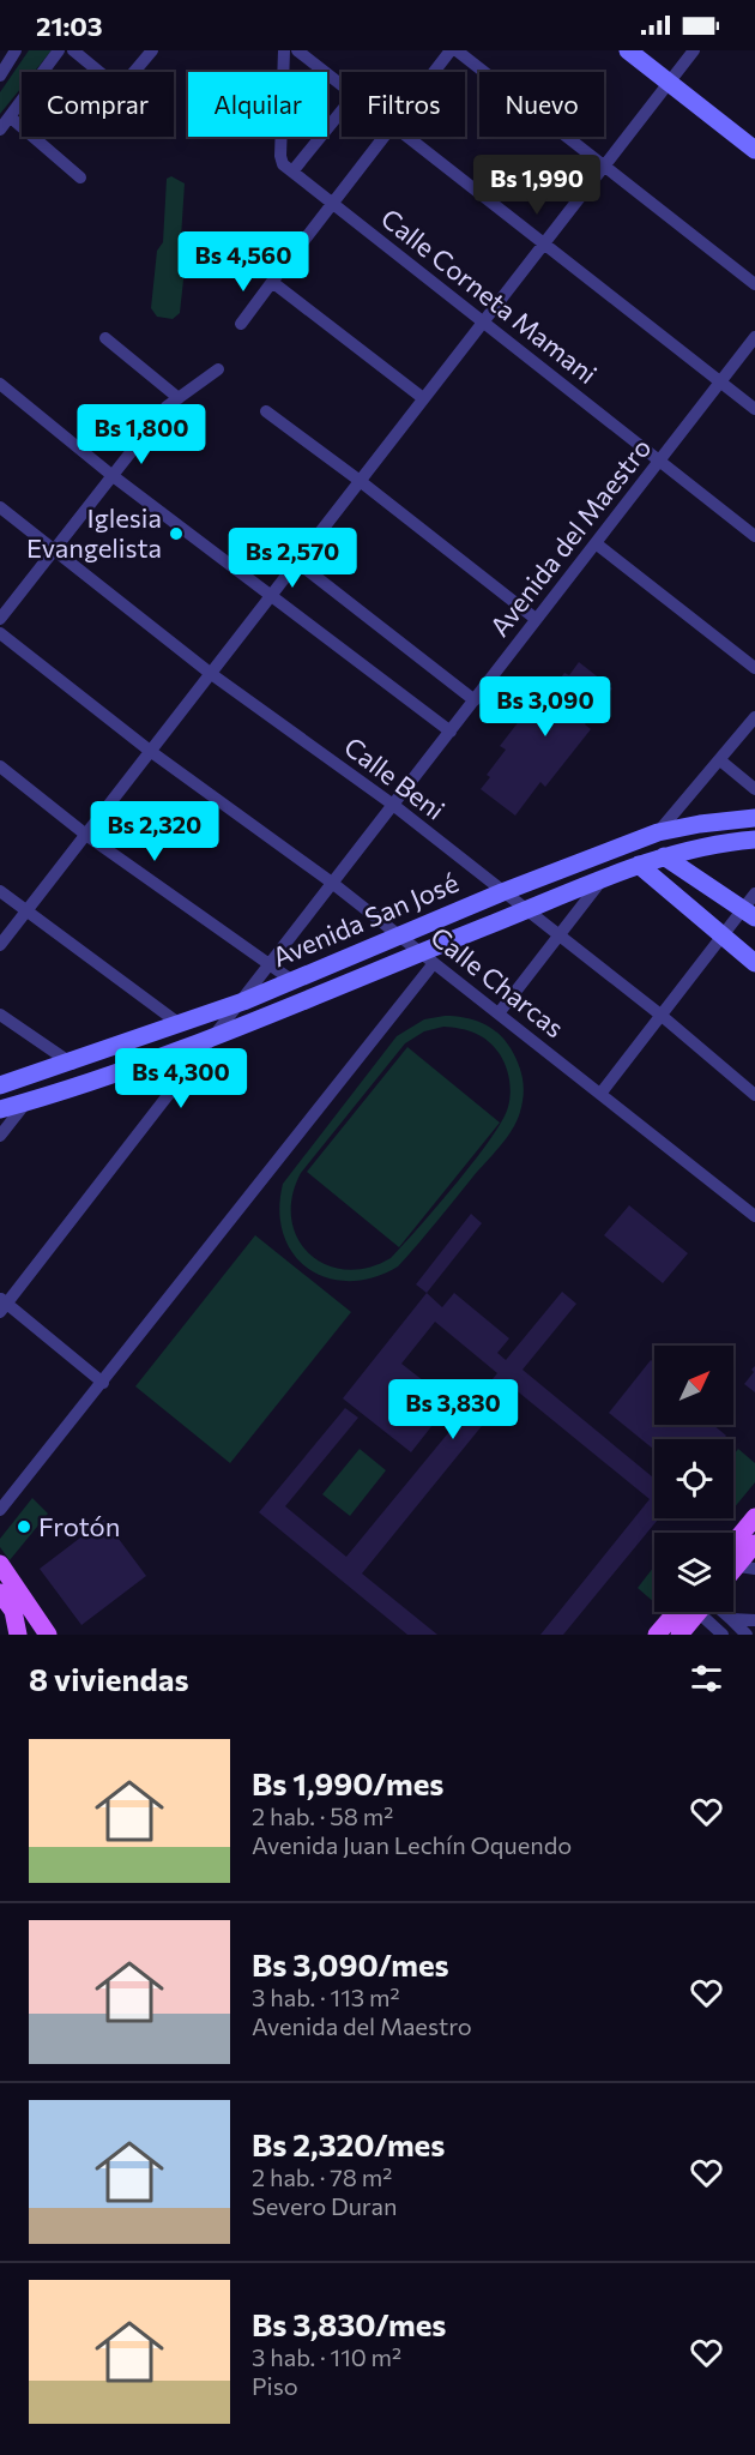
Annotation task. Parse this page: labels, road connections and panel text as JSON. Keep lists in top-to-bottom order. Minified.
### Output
{"streets":{"street":["Calle Corneta Mamani","Avenida del Maestro","Calle Beni","Avenida San José","Calle Charcas"]},"crossings":[["Calle Corneta Mamani","Avenida del Maestro"],["Avenida del Maestro","Calle Beni"],["Avenida del Maestro","Avenida San José"],["Avenida del Maestro","Calle Charcas"],["Calle Beni","Avenida San José"],["Avenida San José","Calle Charcas"]],"places":["Iglesia Evangelista","Frotón"],"north":"top right","page":{"status":"21:03","chip":["Comprar","Alquilar","Filtros","Nuevo"],"price":["Bs 1,990","Bs 4,560","Bs 1,800","Bs 2,570","Bs 3,090","Bs 2,320","Bs 4,300","Bs 3,830"],"heading":"8 viviendas","list":[{"name":"Bs 1,990/mes","note":"2 hab. · 58 m² · Avenida Juan Lechín Oquendo"},{"name":"Bs 3,090/mes","note":"3 hab. · 113 m² · Avenida del Maestro"},{"name":"Bs 2,320/mes","note":"2 hab. · 78 m² · Severo Duran"},{"name":"Bs 3,830/mes","note":"3 hab. · 110 m² · Piso"}]}}
